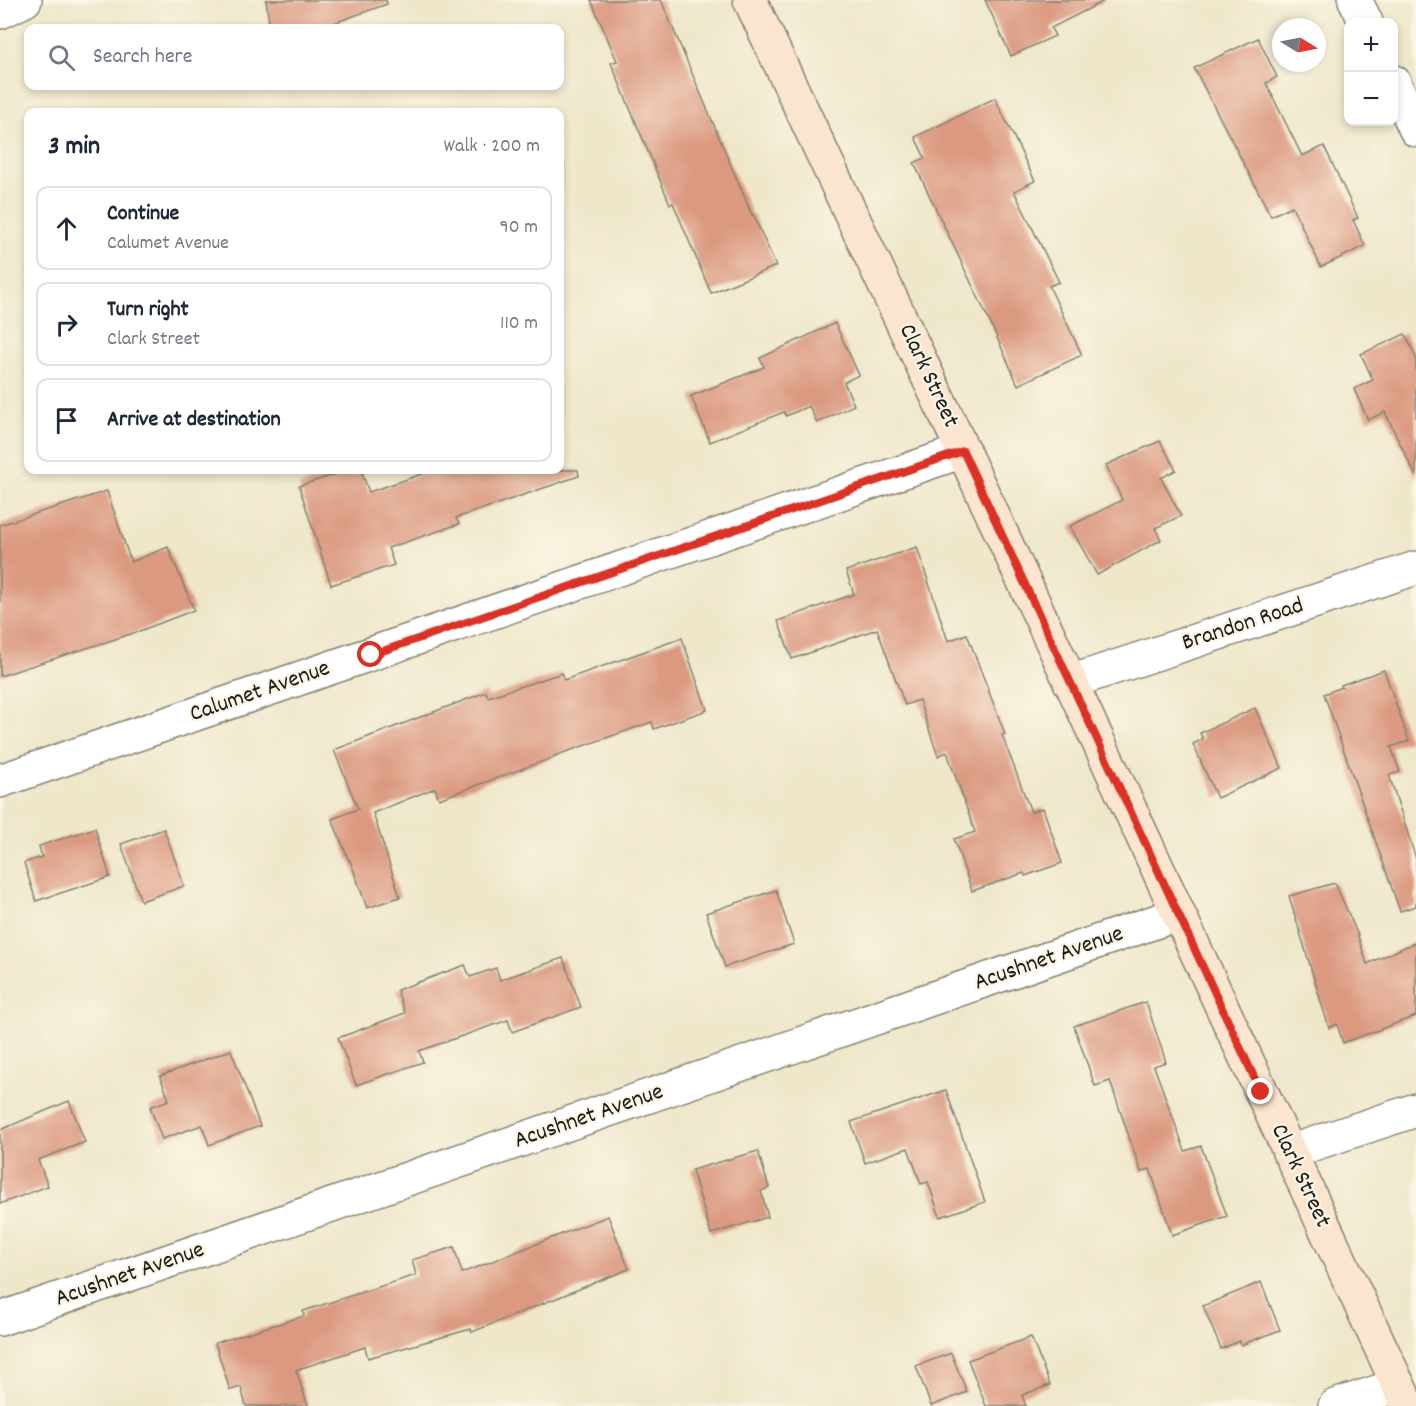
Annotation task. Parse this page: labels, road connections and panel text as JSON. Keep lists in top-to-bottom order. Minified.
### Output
{"streets":{"street":["Clark Street","Brandon Road","Calumet Avenue","Acushnet Avenue"]},"crossings":[["Clark Street","Brandon Road"],["Clark Street","Calumet Avenue"],["Clark Street","Acushnet Avenue"]],"north":"right","page":{"map_buttons":["+","−"],"search":"Search here","heading":["3 min","Walk · 200 m"],"list":[["Continue","Calumet Avenue","90 m"],["Turn right","Clark Street","110 m"],"Arrive at destination"]}}
